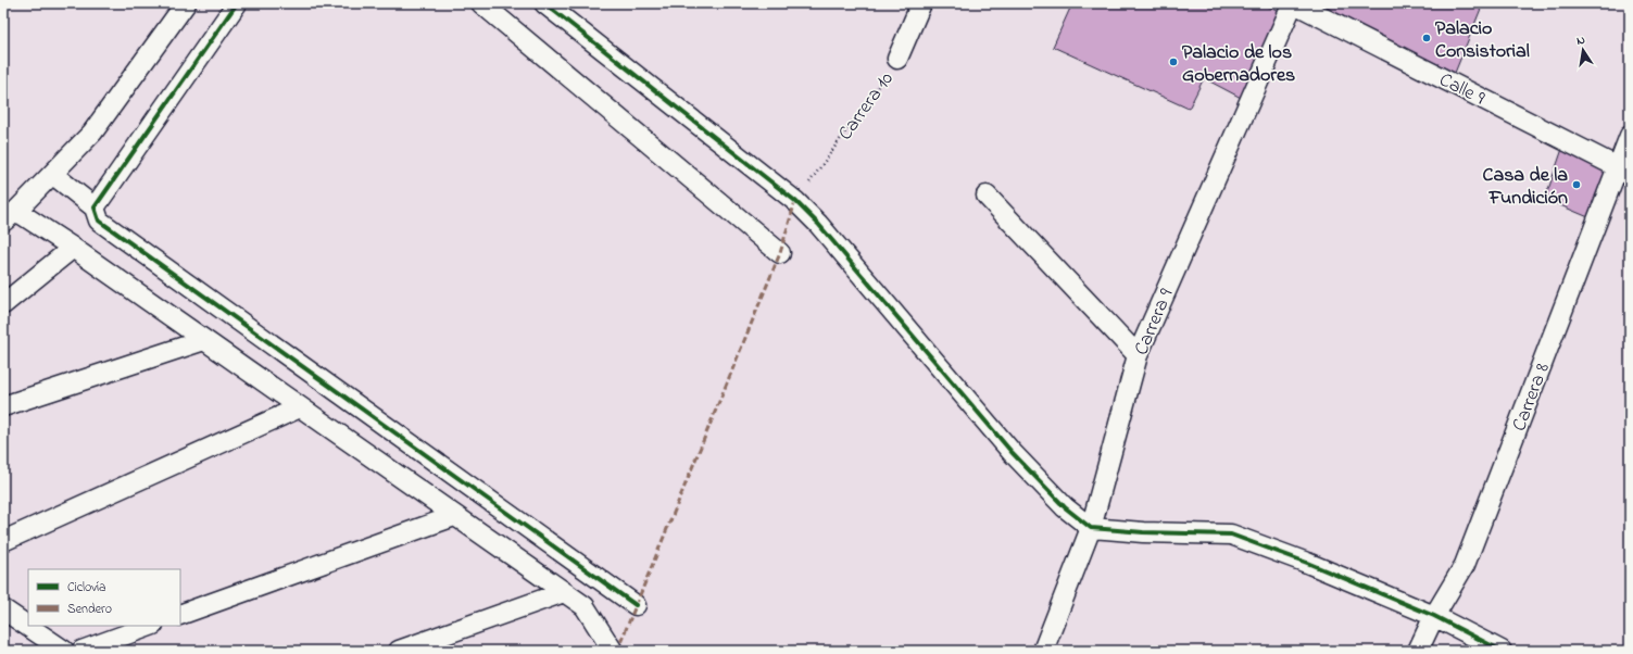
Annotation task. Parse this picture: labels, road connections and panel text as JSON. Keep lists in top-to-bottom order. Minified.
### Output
{"streets":{"street":["Calle 9","Carrera 10","Carrera 9","Carrera 8"]},"crossings":[["Calle 9","Carrera 9"],["Calle 9","Carrera 8"]],"places":["Palacio Consistorial","Palacio de los Gobernadores","Casa de la Fundición"],"legend":["Ciclovía","Sendero"],"north":"top"}
